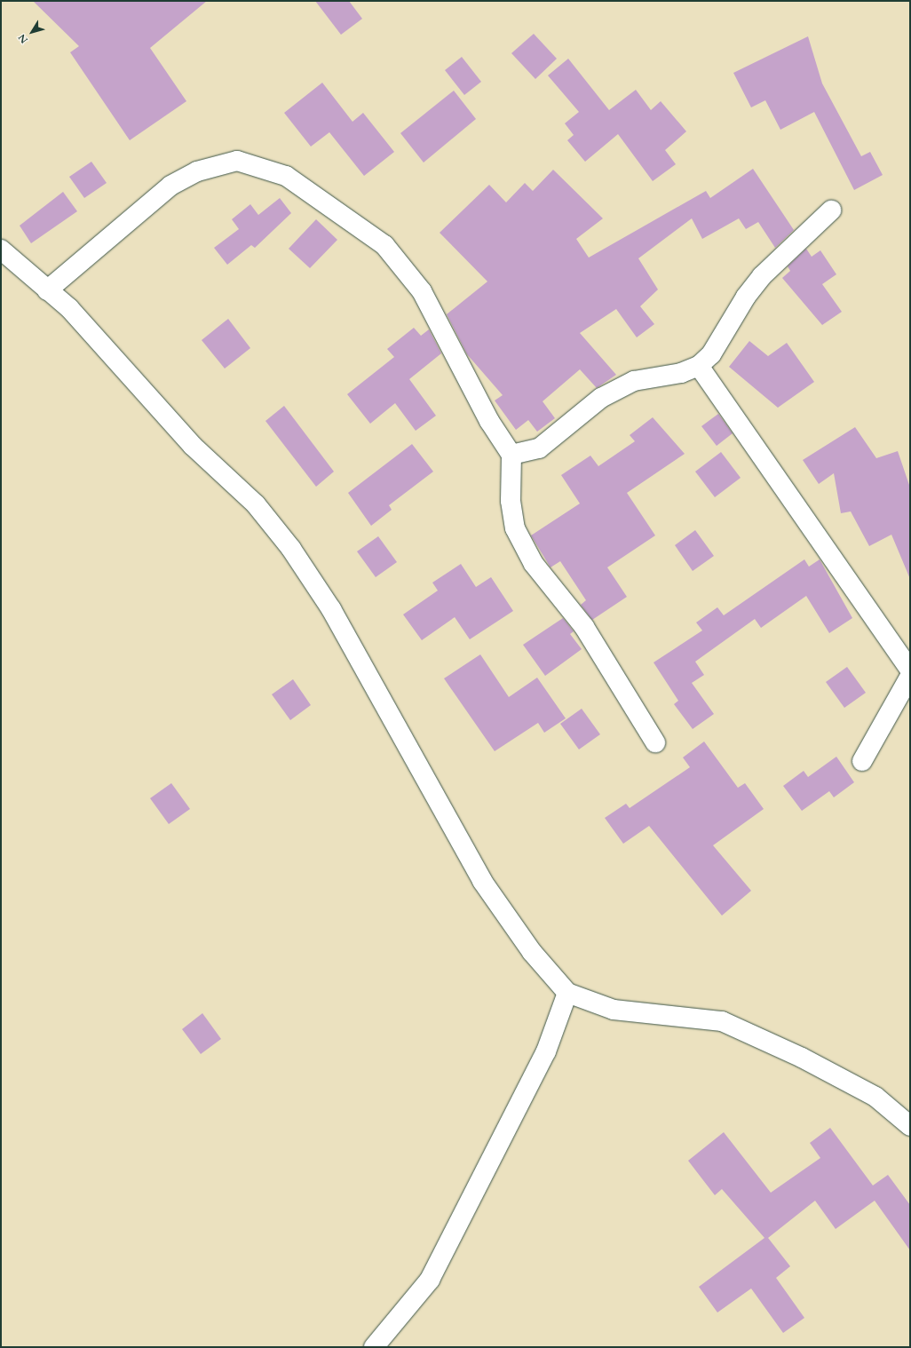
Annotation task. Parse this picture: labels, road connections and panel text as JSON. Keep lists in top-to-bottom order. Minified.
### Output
{"north":"bottom left"}
